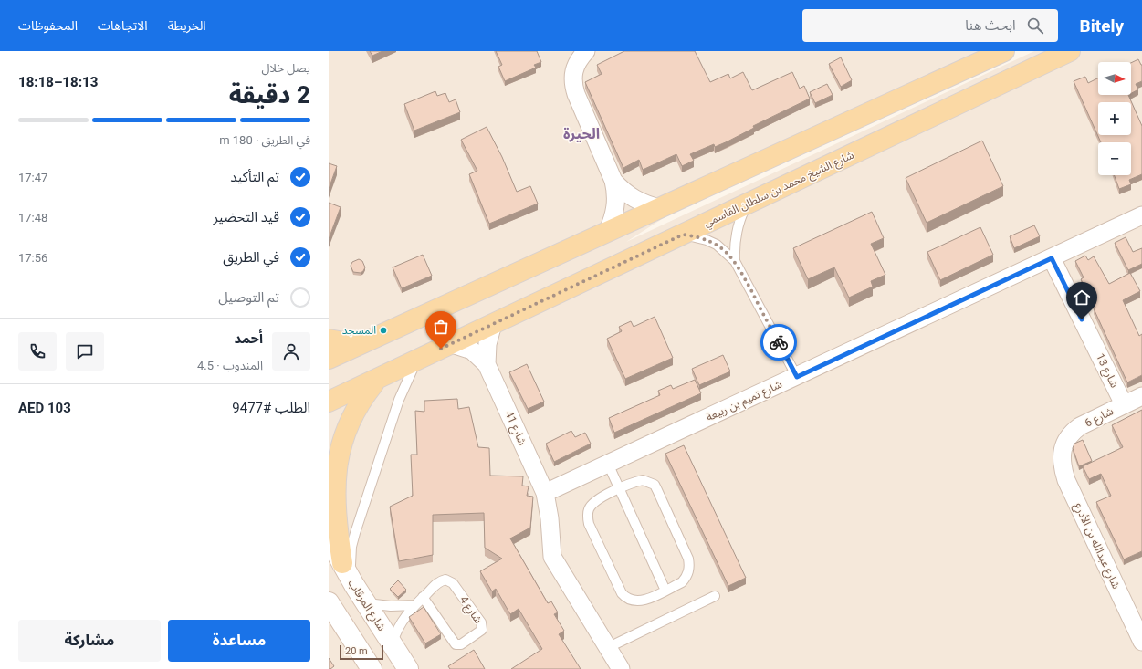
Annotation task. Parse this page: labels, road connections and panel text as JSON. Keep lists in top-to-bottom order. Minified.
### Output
{"streets":{"main road":["شارع الشيخ محمد بن سلطان القاسمي","شارع المرقاب"],"street":["شارع 13","شارع تميم بن ربيعة","شارع 6","شارع 41","شارع عبدالله بن الأدرع"],"lane":["شارع 4"]},"crossings":[["شارع الشيخ محمد بن سلطان القاسمي","شارع 41"],["شارع 13","شارع تميم بن ربيعة"],["شارع 13","شارع 6"],["شارع تميم بن ربيعة","شارع 41"],["شارع 6","شارع عبدالله بن الأدرع"],["شارع المرقاب","شارع 4"]],"districts":["الحيرة"],"places":["المسجد"],"scale_bar":"20 m","north":"right","page":{"header":"Bitely","search":"ابحث هنا","nav":["الخريطة","الاتجاهات","المحفوظات"],"heading":["2 دقيقة","يصل خلال","18:13–18:18"],"panel":["أحمد","المندوب · 4.5","الطلب #9477","AED 103"],"map_buttons":["+","−"],"bar":"في الطريق · 180 m","list":[["تم التأكيد","17:47"],["قيد التحضير","17:48"],["في الطريق","17:56"],"تم التوصيل"],"buttons":["مساعدة","مشاركة"],"scale":"20 m"}}
